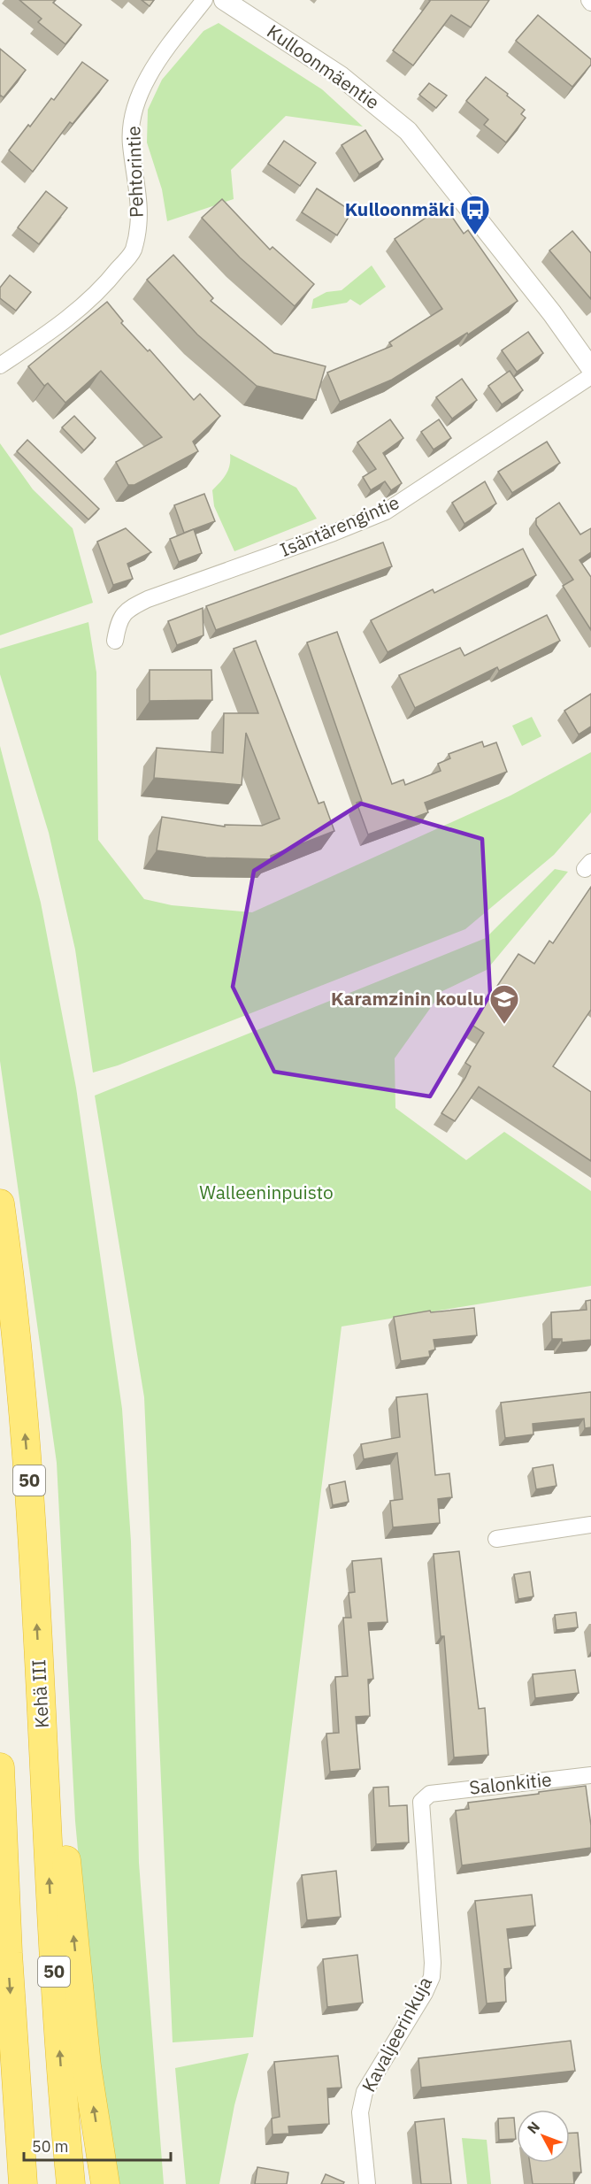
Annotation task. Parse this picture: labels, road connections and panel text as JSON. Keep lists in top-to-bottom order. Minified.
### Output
{"streets":{"highway":["50","Kehä III"],"street":["Kulloonmäentie","Pehtorintie","Isäntärengintie","Salonkitie","Kavaljeerinkuja"]},"crossings":[["Salonkitie","Kavaljeerinkuja"]],"parks":["Walleeninpuisto"],"places":{"bus stop":["Kulloonmäki"],"school or university":["Karamzinin koulu"]},"scale_bar":"50 m","north":"top left"}
